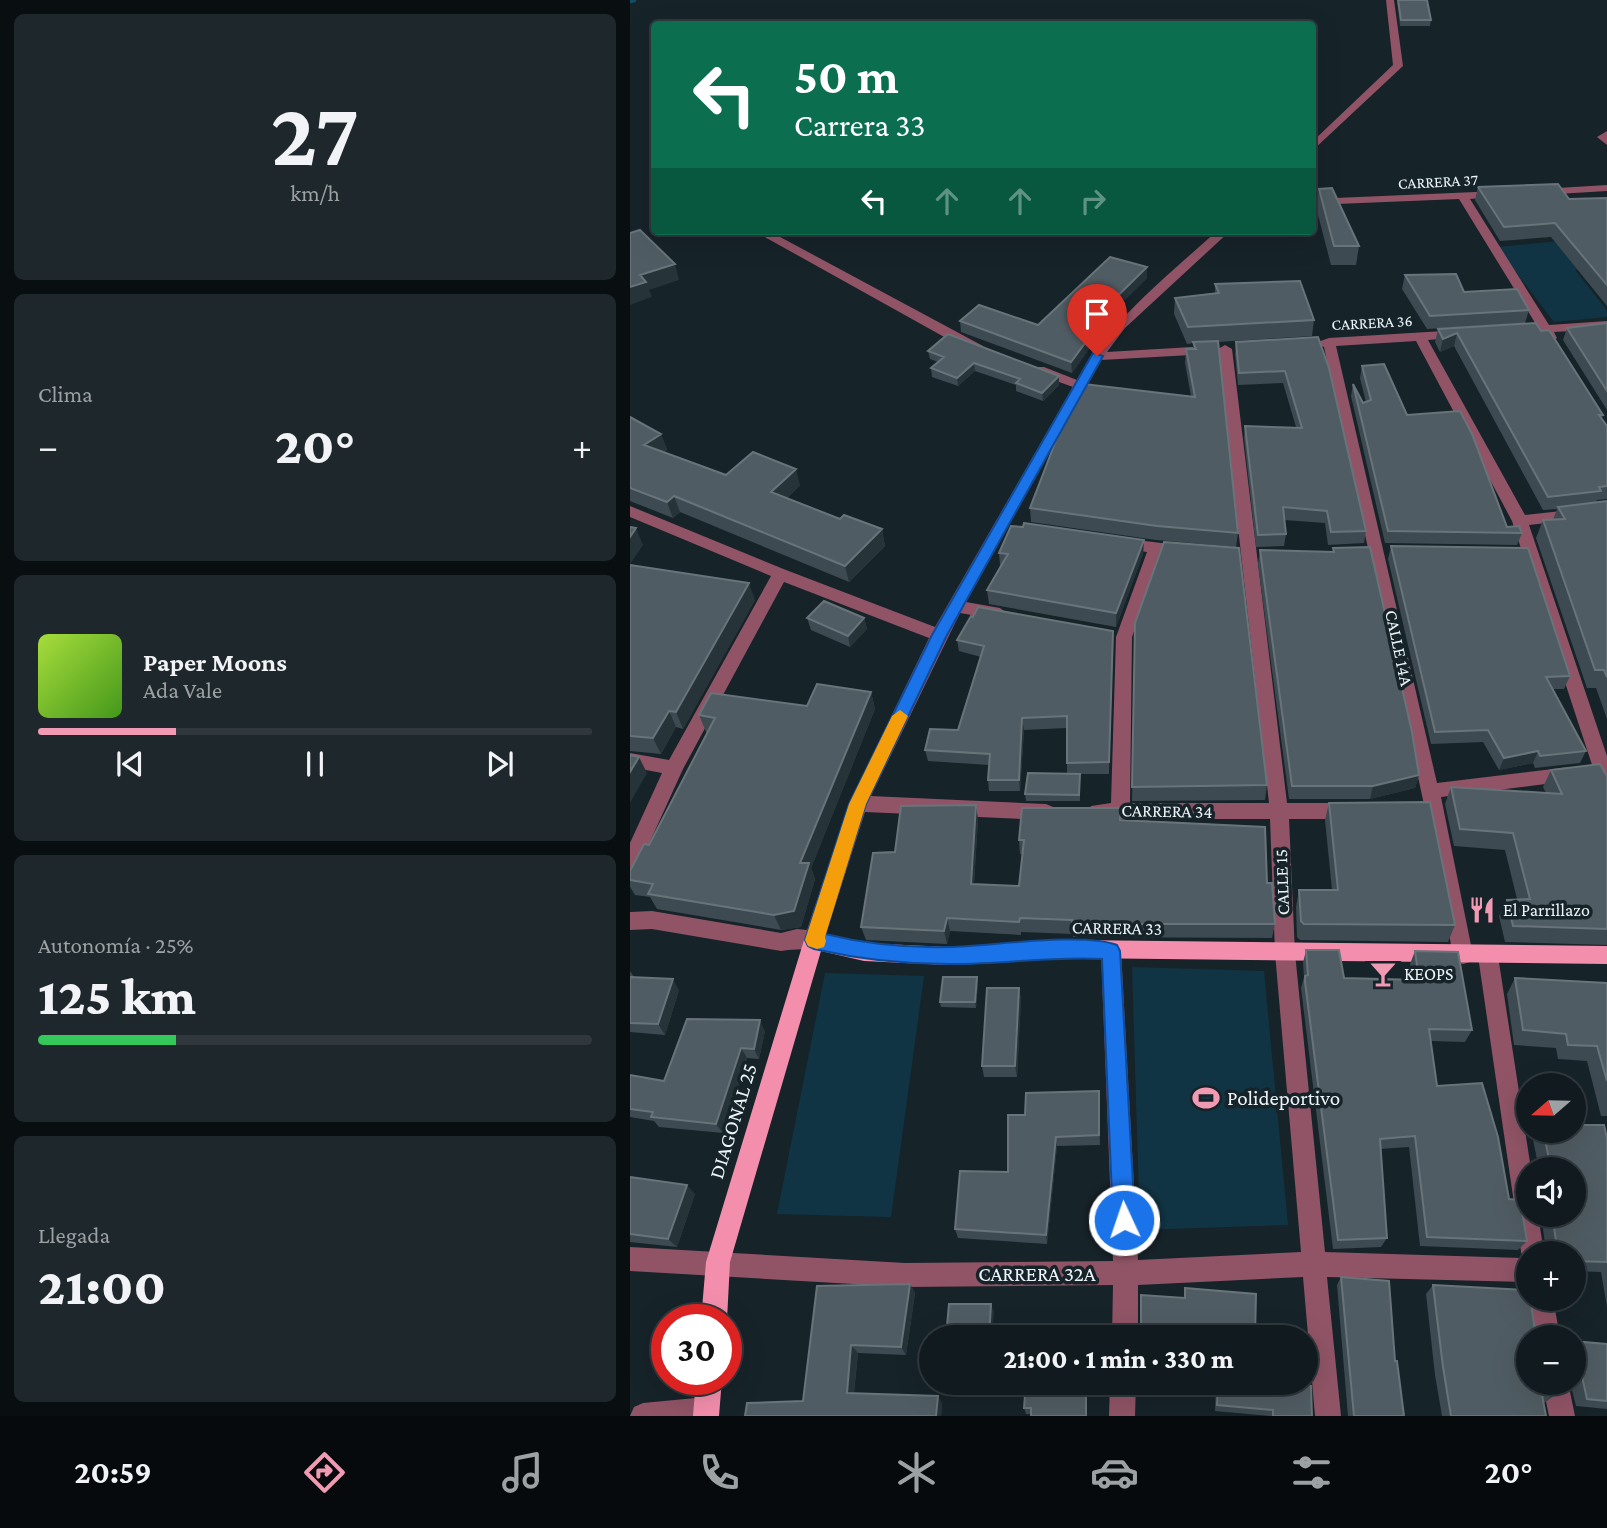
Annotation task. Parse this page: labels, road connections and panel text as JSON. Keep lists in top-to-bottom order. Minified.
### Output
{"streets":{"main road":["CARRERA 33","DIAGONAL 25"],"street":["CARRERA 37","CARRERA 36","CALLE 14A","CARRERA 34","CALLE 15","CARRERA 32A"]},"crossings":[["CARRERA 36","CALLE 14A"],["CALLE 14A","CARRERA 33"],["CARRERA 34","CALLE 15"],["CALLE 15","CARRERA 33"],["CALLE 15","CARRERA 32A"],["CARRERA 33","DIAGONAL 25"],["DIAGONAL 25","CARRERA 32A"]],"places":{"restaurant":["El Parrillazo"],"bar":["KEOPS"],"sports":["Polideportivo"]},"north":"left","page":{"tile":[["27","km/h"],"Clima",["Autonomía · 25%","125 km"],["Llegada","21:00"]],"turn":["50 m","Carrera 33"],"heat":["−","20°","+"],"song":["Paper Moons","Ada Vale"],"map_buttons":["+","−"],"limit":"30","trip":"21:00 · 1 min · 330 m","tabs":["20:59","20°"]}}
